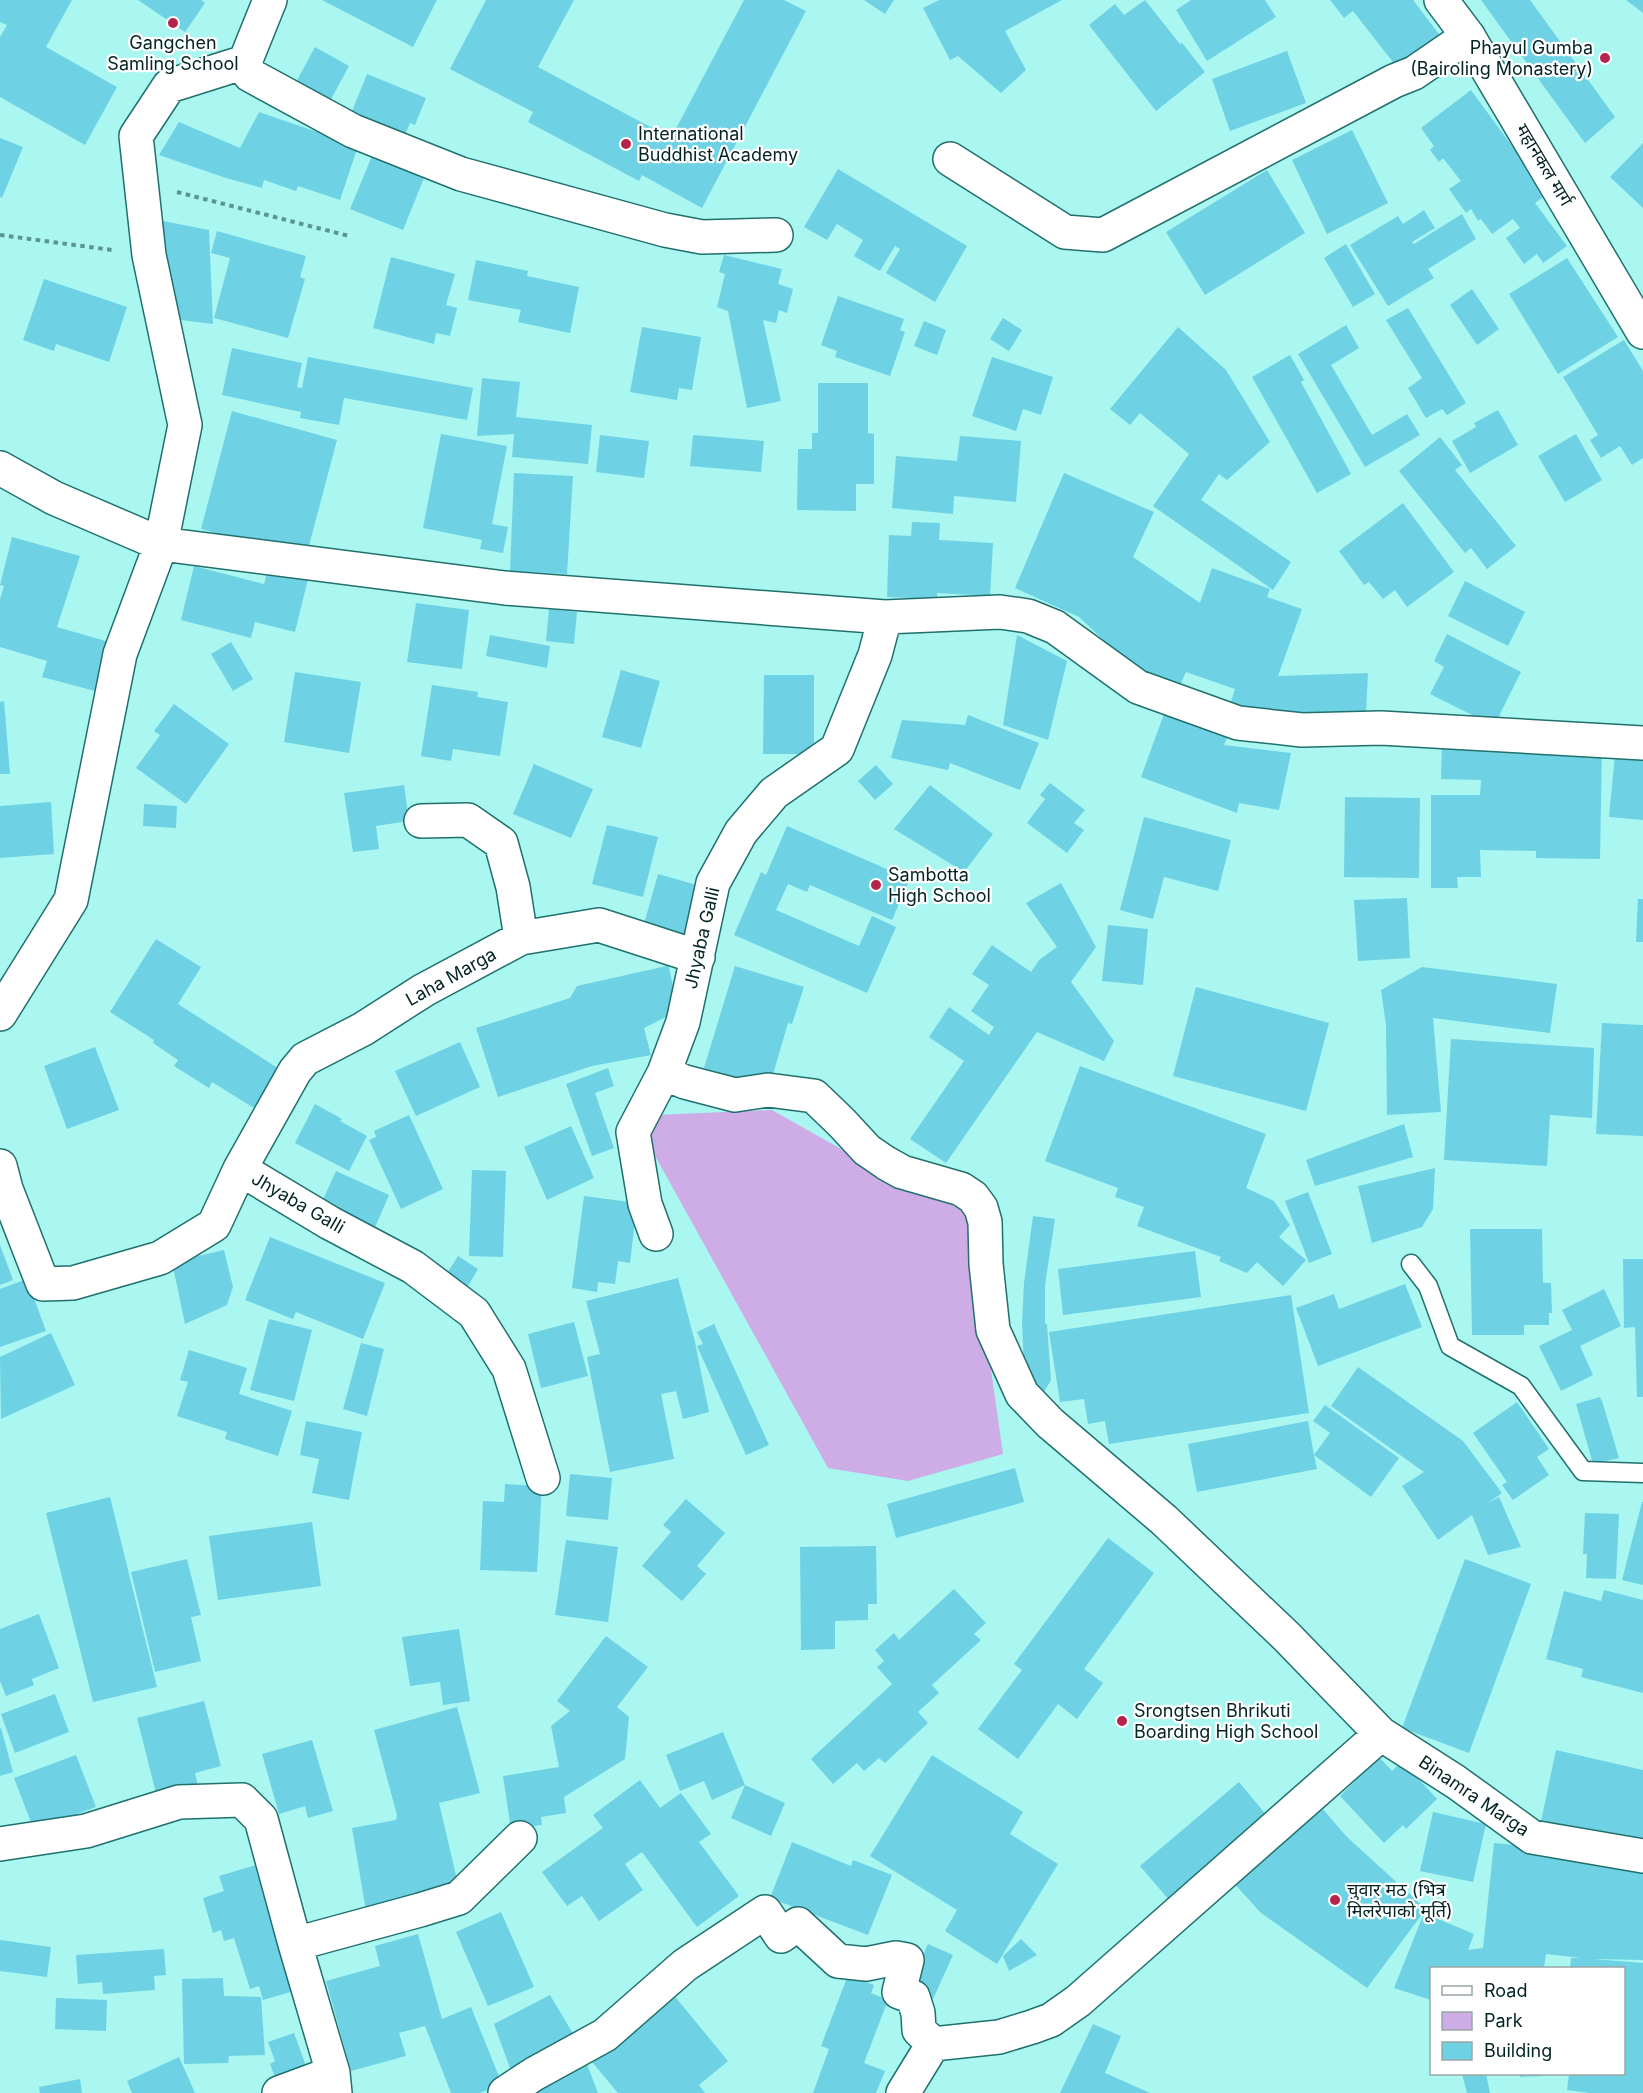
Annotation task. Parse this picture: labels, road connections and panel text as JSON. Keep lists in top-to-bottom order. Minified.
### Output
{"streets":{"street":["महानकल मार्ग","Jhyaba Galli","Laha Marga","Binamra Marga"]},"crossings":[["Jhyaba Galli","Laha Marga"],["Jhyaba Galli","Binamra Marga"]],"places":["Gangchen Samling School","Phayul Gumba (Bairoling Monastery)","International Buddhist Academy","Sambotta High School","Srongtsen Bhrikuti Boarding High School","चुवार मठ (भित्र मिलरेपाको मूर्ति)"],"legend":["Road","Park","Building"]}
